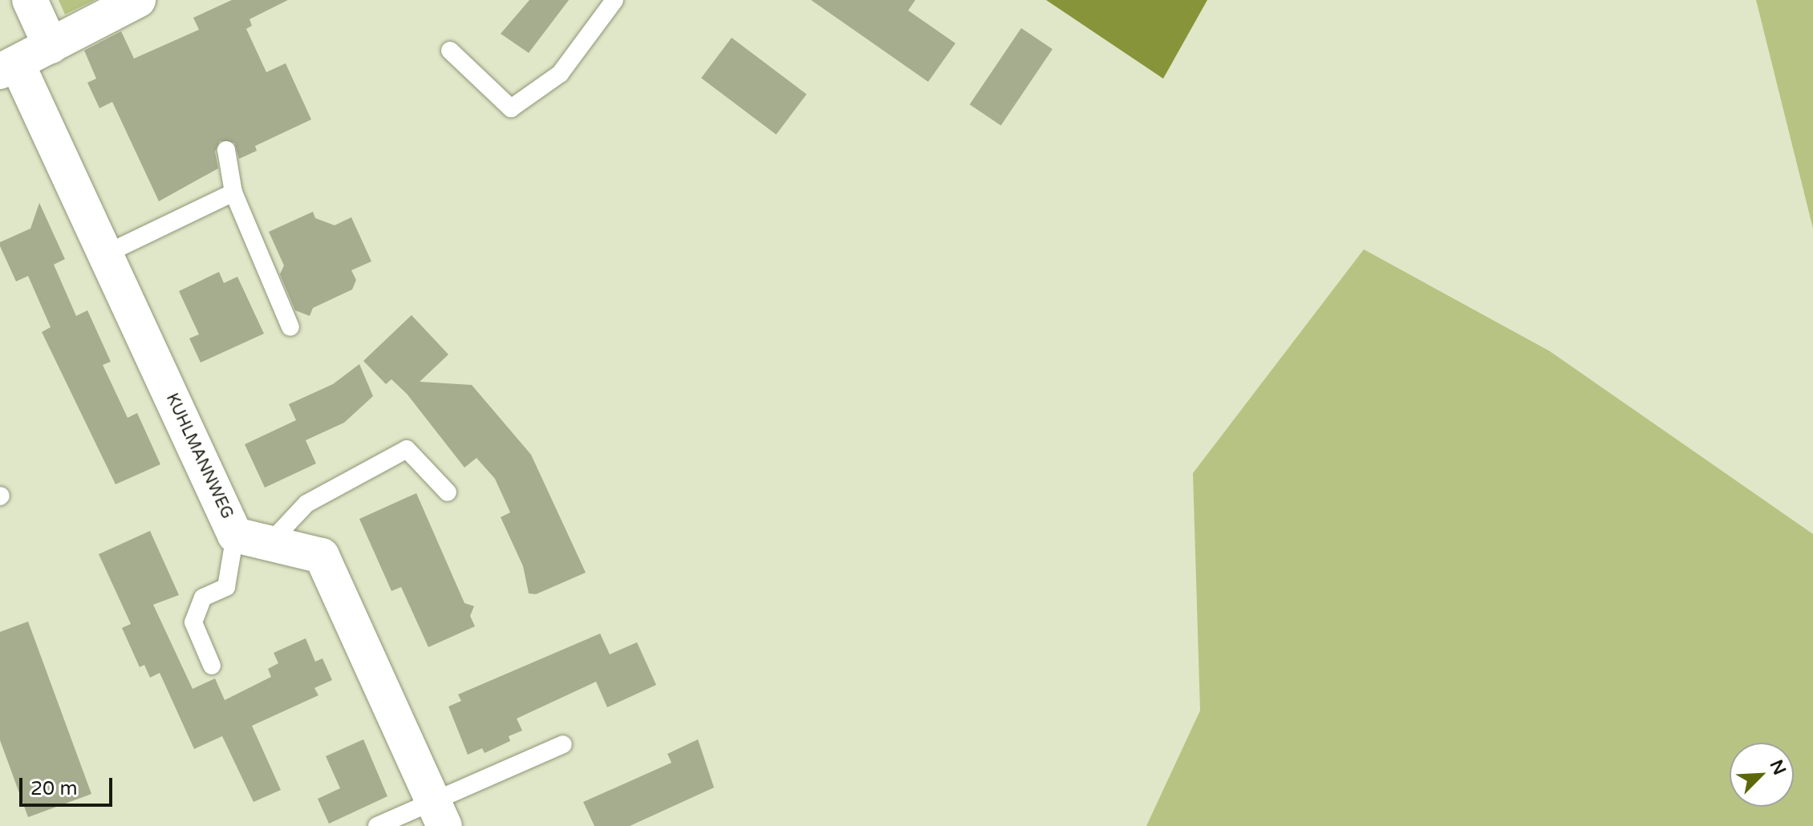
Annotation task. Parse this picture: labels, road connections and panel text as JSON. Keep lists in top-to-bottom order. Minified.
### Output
{"streets":{"street":["KUHLMANNWEG"]},"scale_bar":"20 m","north":"top right"}
